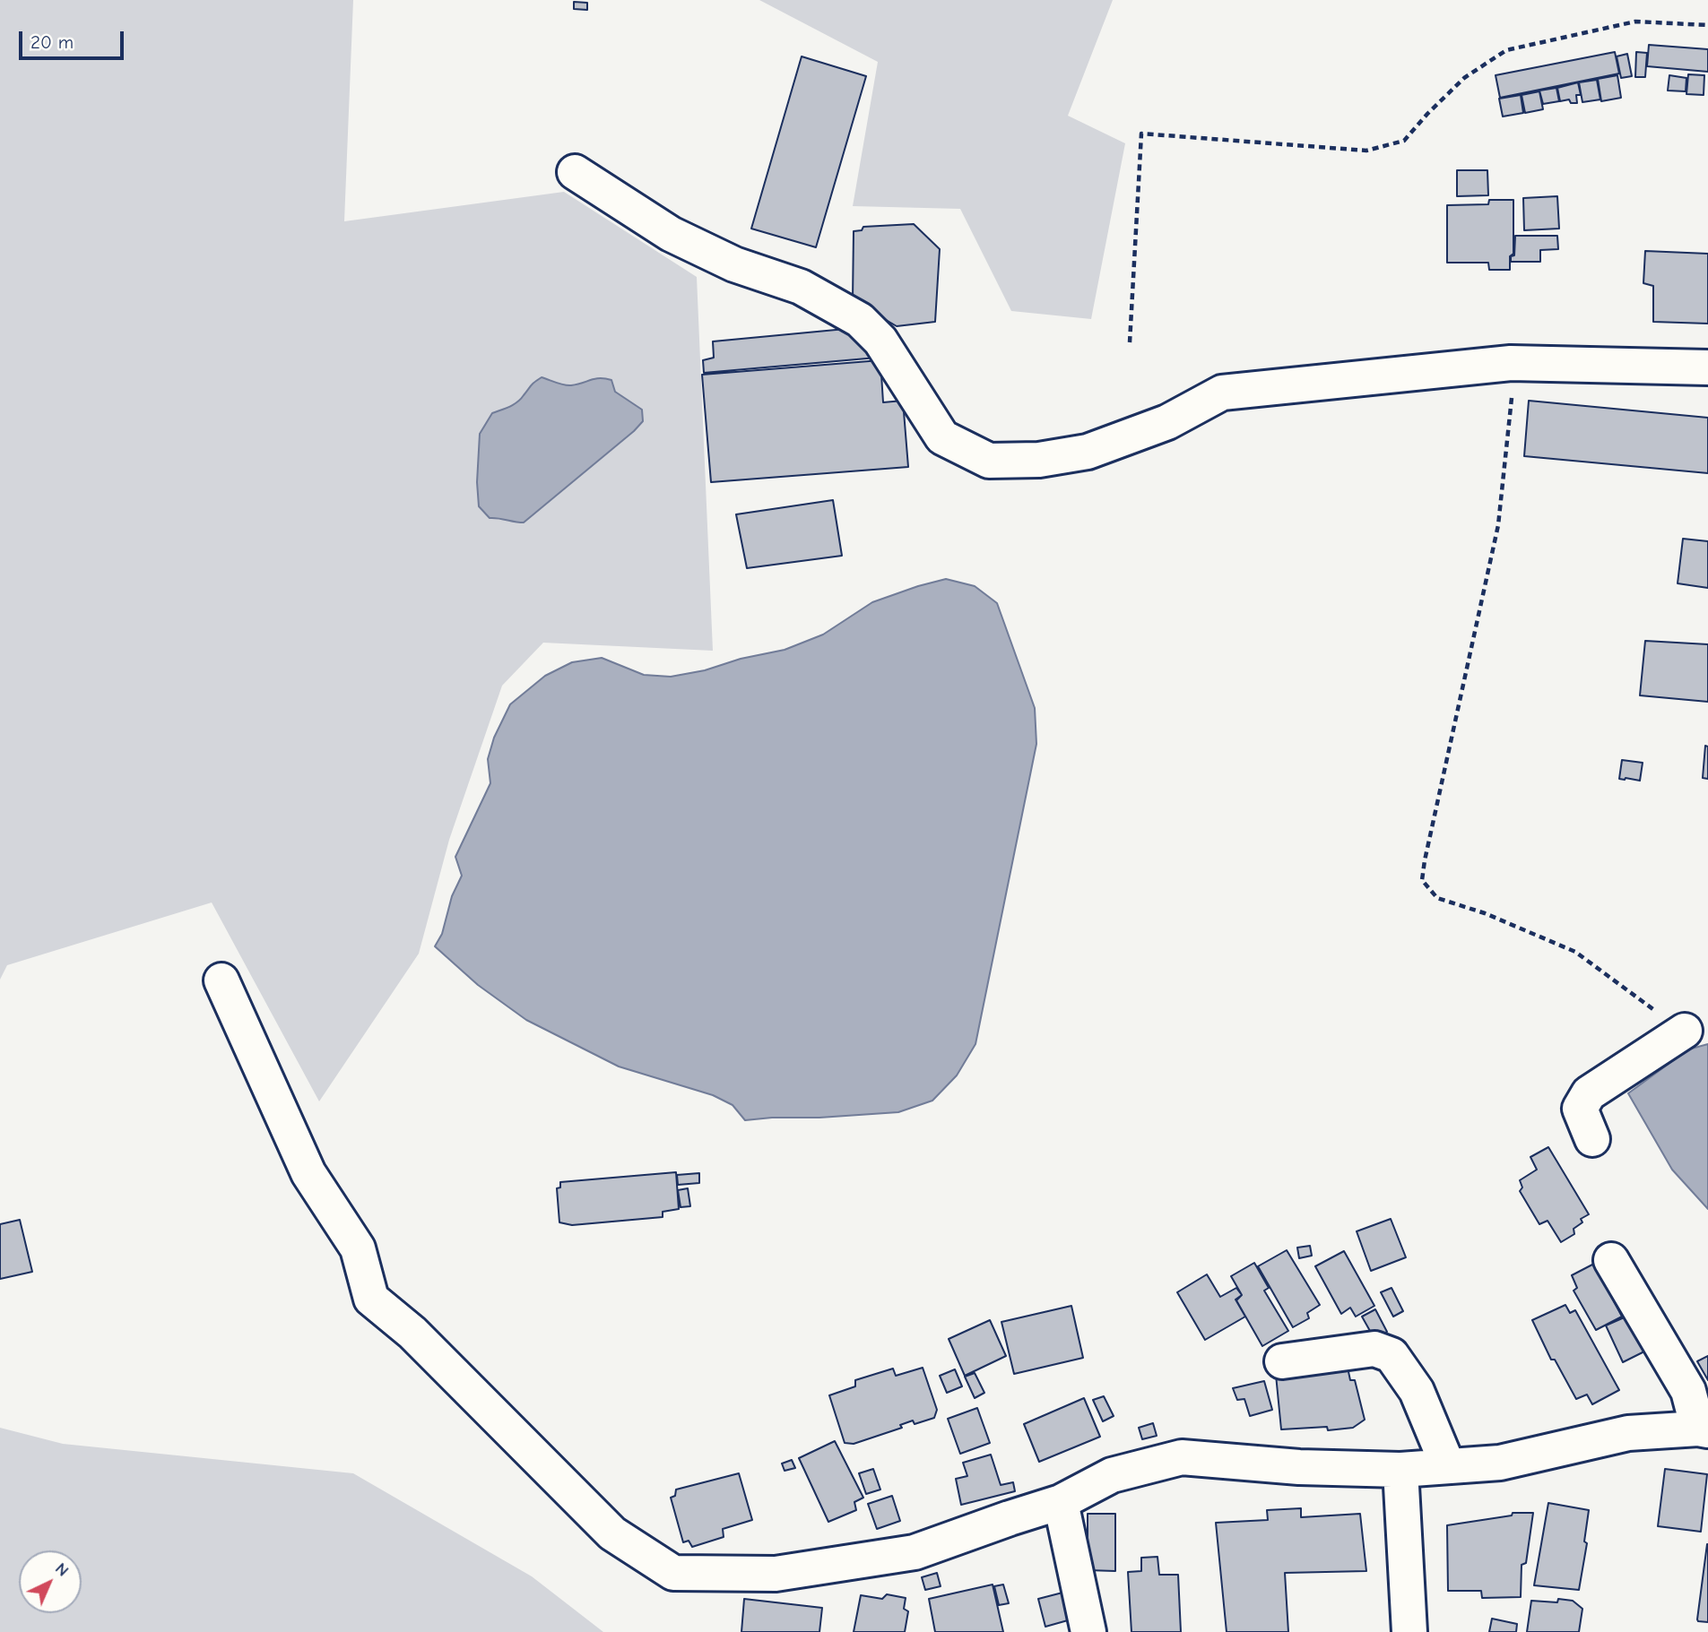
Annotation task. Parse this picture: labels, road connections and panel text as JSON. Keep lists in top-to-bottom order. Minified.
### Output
{"scale_bar":"20 m","north":"top right"}
